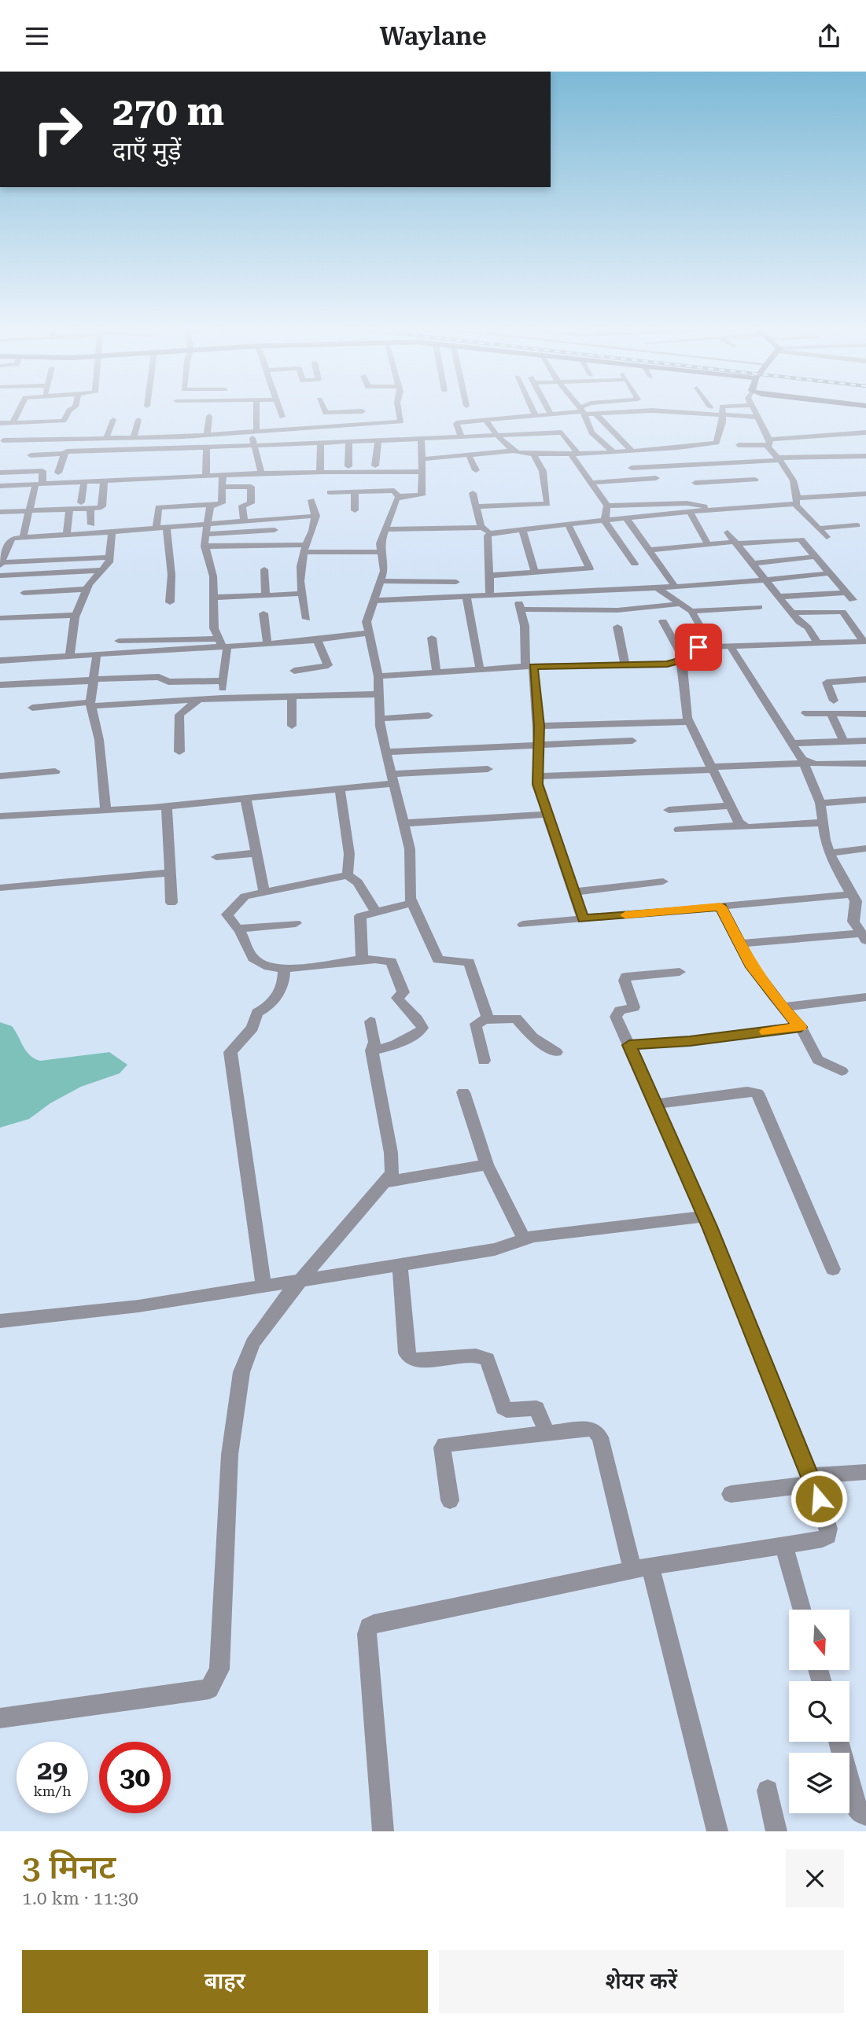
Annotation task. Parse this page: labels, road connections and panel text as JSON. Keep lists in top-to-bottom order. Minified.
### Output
{"north":"bottom","page":{"header":"Waylane","turn":["270 m","दाएँ मुड़ें"],"speed":"29 km/h","limit":"30","heading":["3 मिनट","1.0 km · 11:30"],"buttons":["बाहर","शेयर करें"]}}
